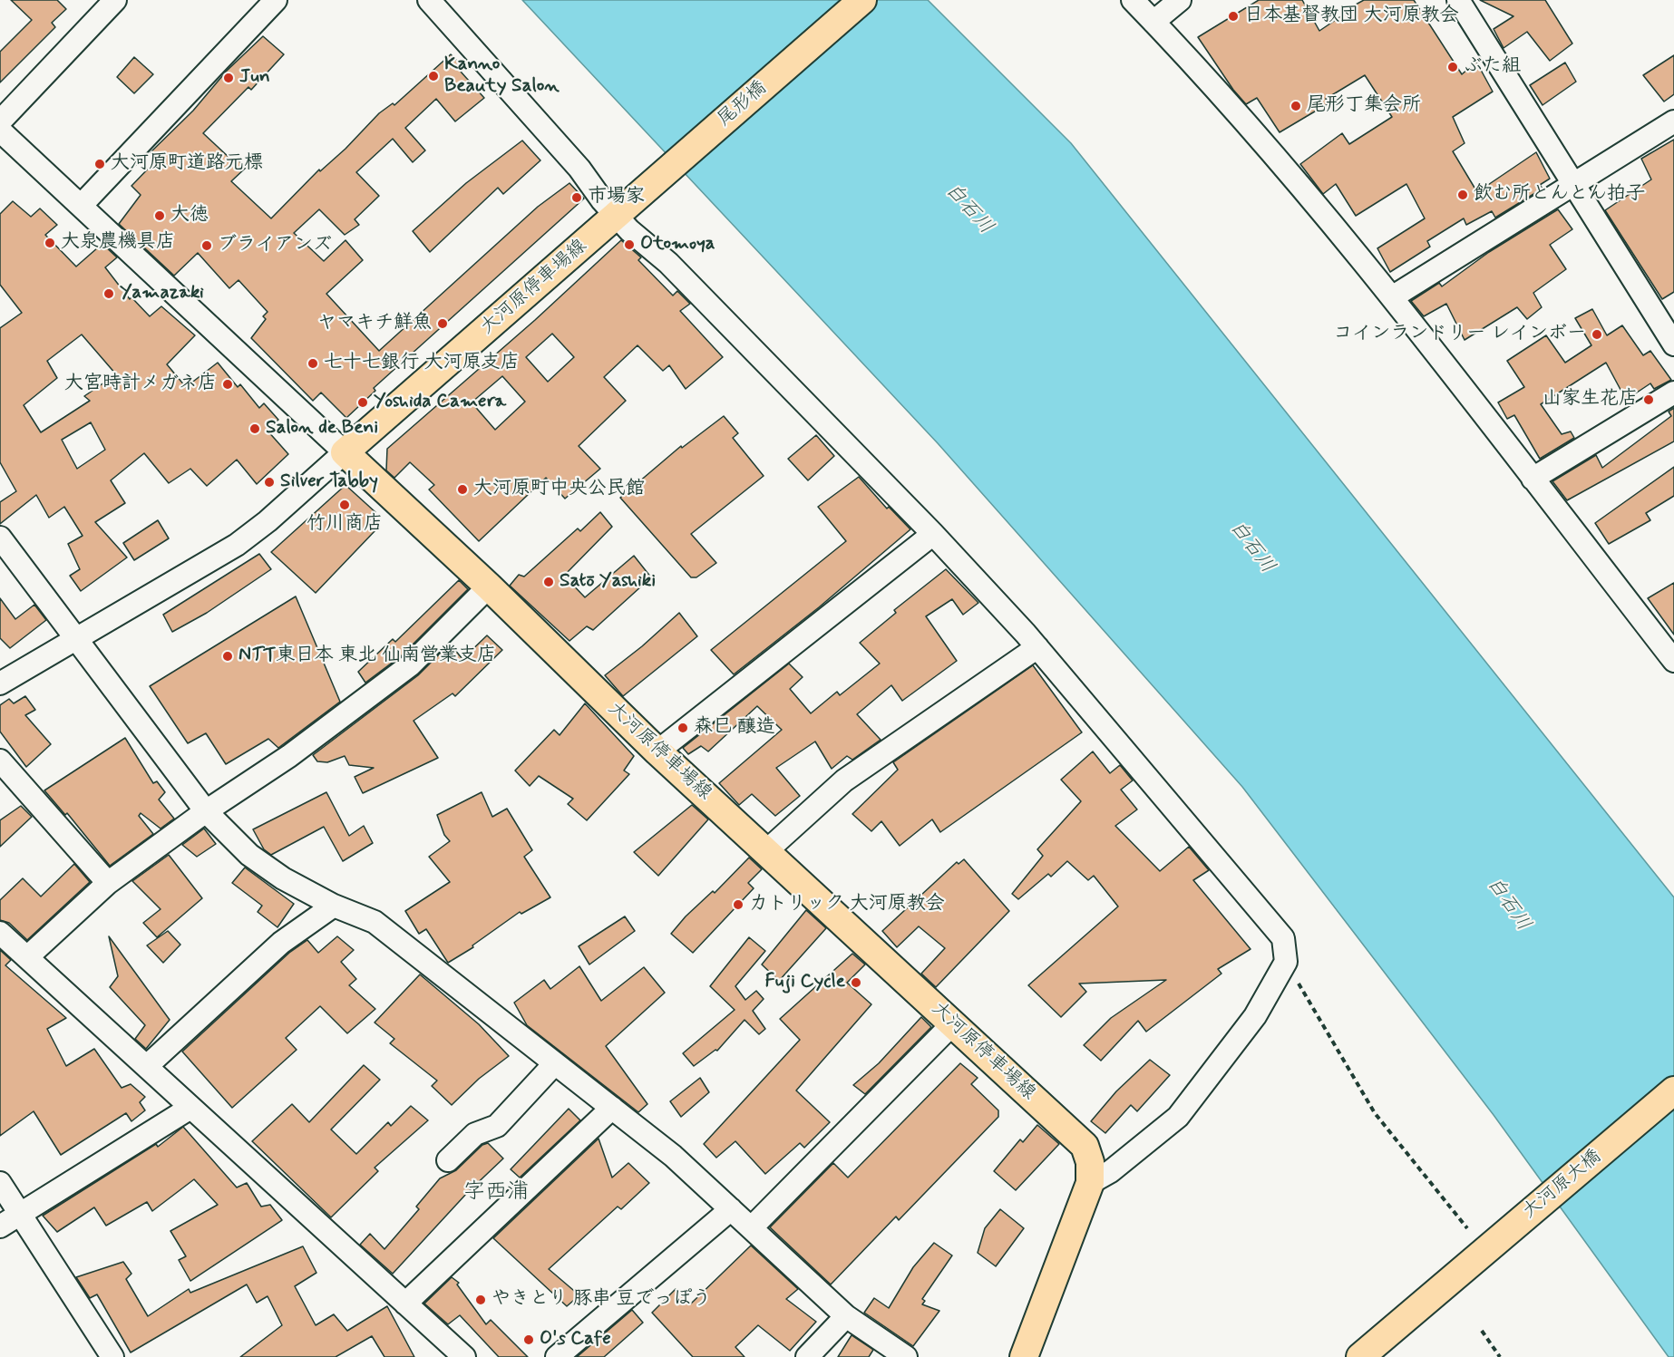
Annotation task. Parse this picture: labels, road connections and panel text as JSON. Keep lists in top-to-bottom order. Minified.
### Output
{"streets":{"main road":["尾形橋","大河原停車場線","大河原大橋"]},"crossings":[["尾形橋","大河原停車場線"]],"districts":["字西浦"],"water":["白石川"],"places":["日本基督教団 大河原教会","ぶた組","Kanno Beauty Salon","Jun","尾形丁集会所","大河原町道路元標","飲む所とんとん拍子","市場家","大徳","大泉農機具店","Otomoya","ブライアンズ","Yamazaki","ヤマキチ鮮魚","コインランドリー レインボー","七十七銀行 大河原支店","大宮時計メガネ店","山家生花店","Yoshida Camera","Salon de Beni","Silver Tabby","大河原町中央公民館","竹川商店","Satō Yashiki","NTT東日本 東北 仙南営業支店","森巳 醸造","カトリック 大河原教会","Fuji Cycle","やきとり 豚串 豆でっぽう","O's Cafe"]}
